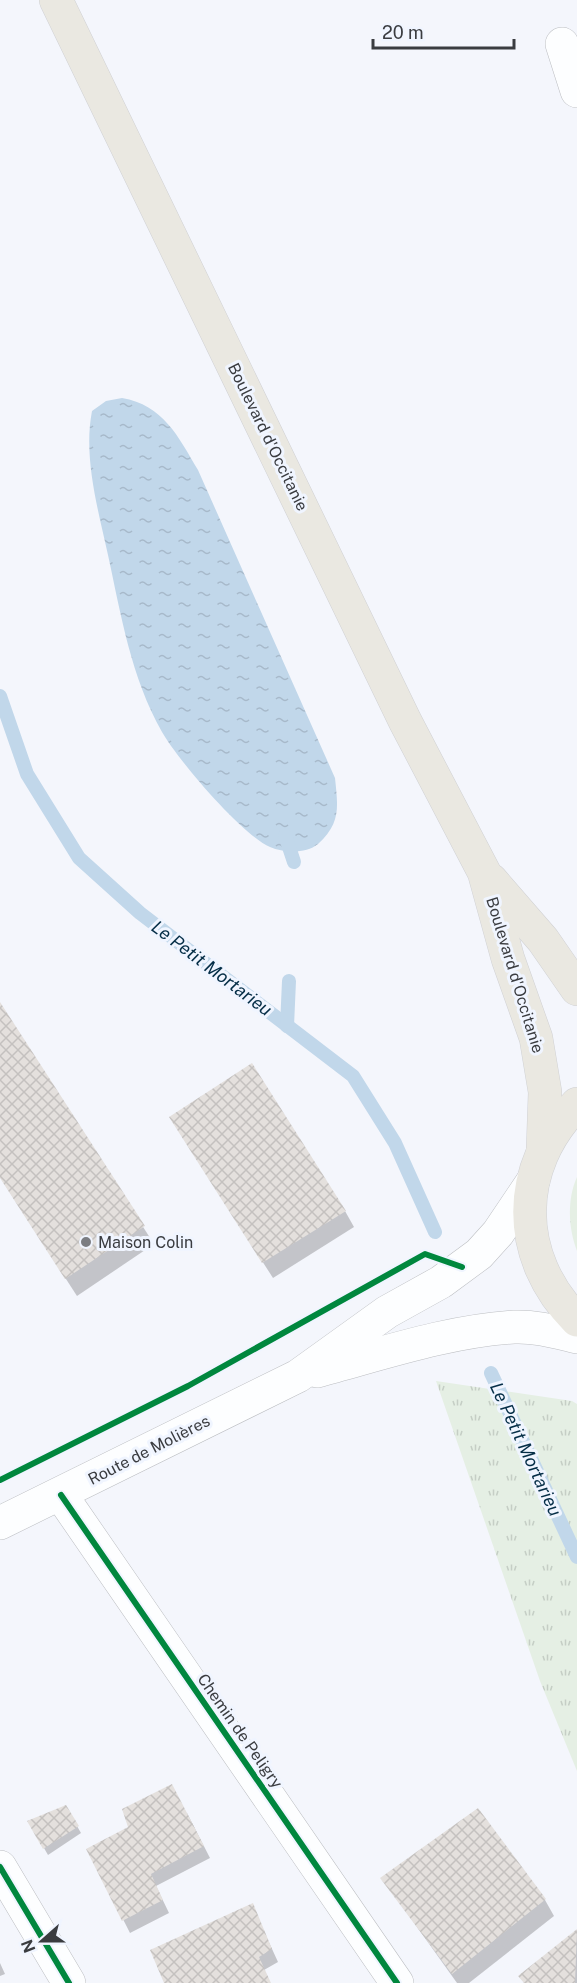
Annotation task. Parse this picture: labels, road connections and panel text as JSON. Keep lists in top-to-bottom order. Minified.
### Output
{"streets":{"main road":["Boulevard d'Occitanie","Route de Molières","Chemin de Peligry"]},"crossings":[["Route de Molières","Chemin de Peligry"]],"water":["Le Petit Mortarieu"],"places":["Maison Colin"],"scale_bar":"20 m","north":"left"}
